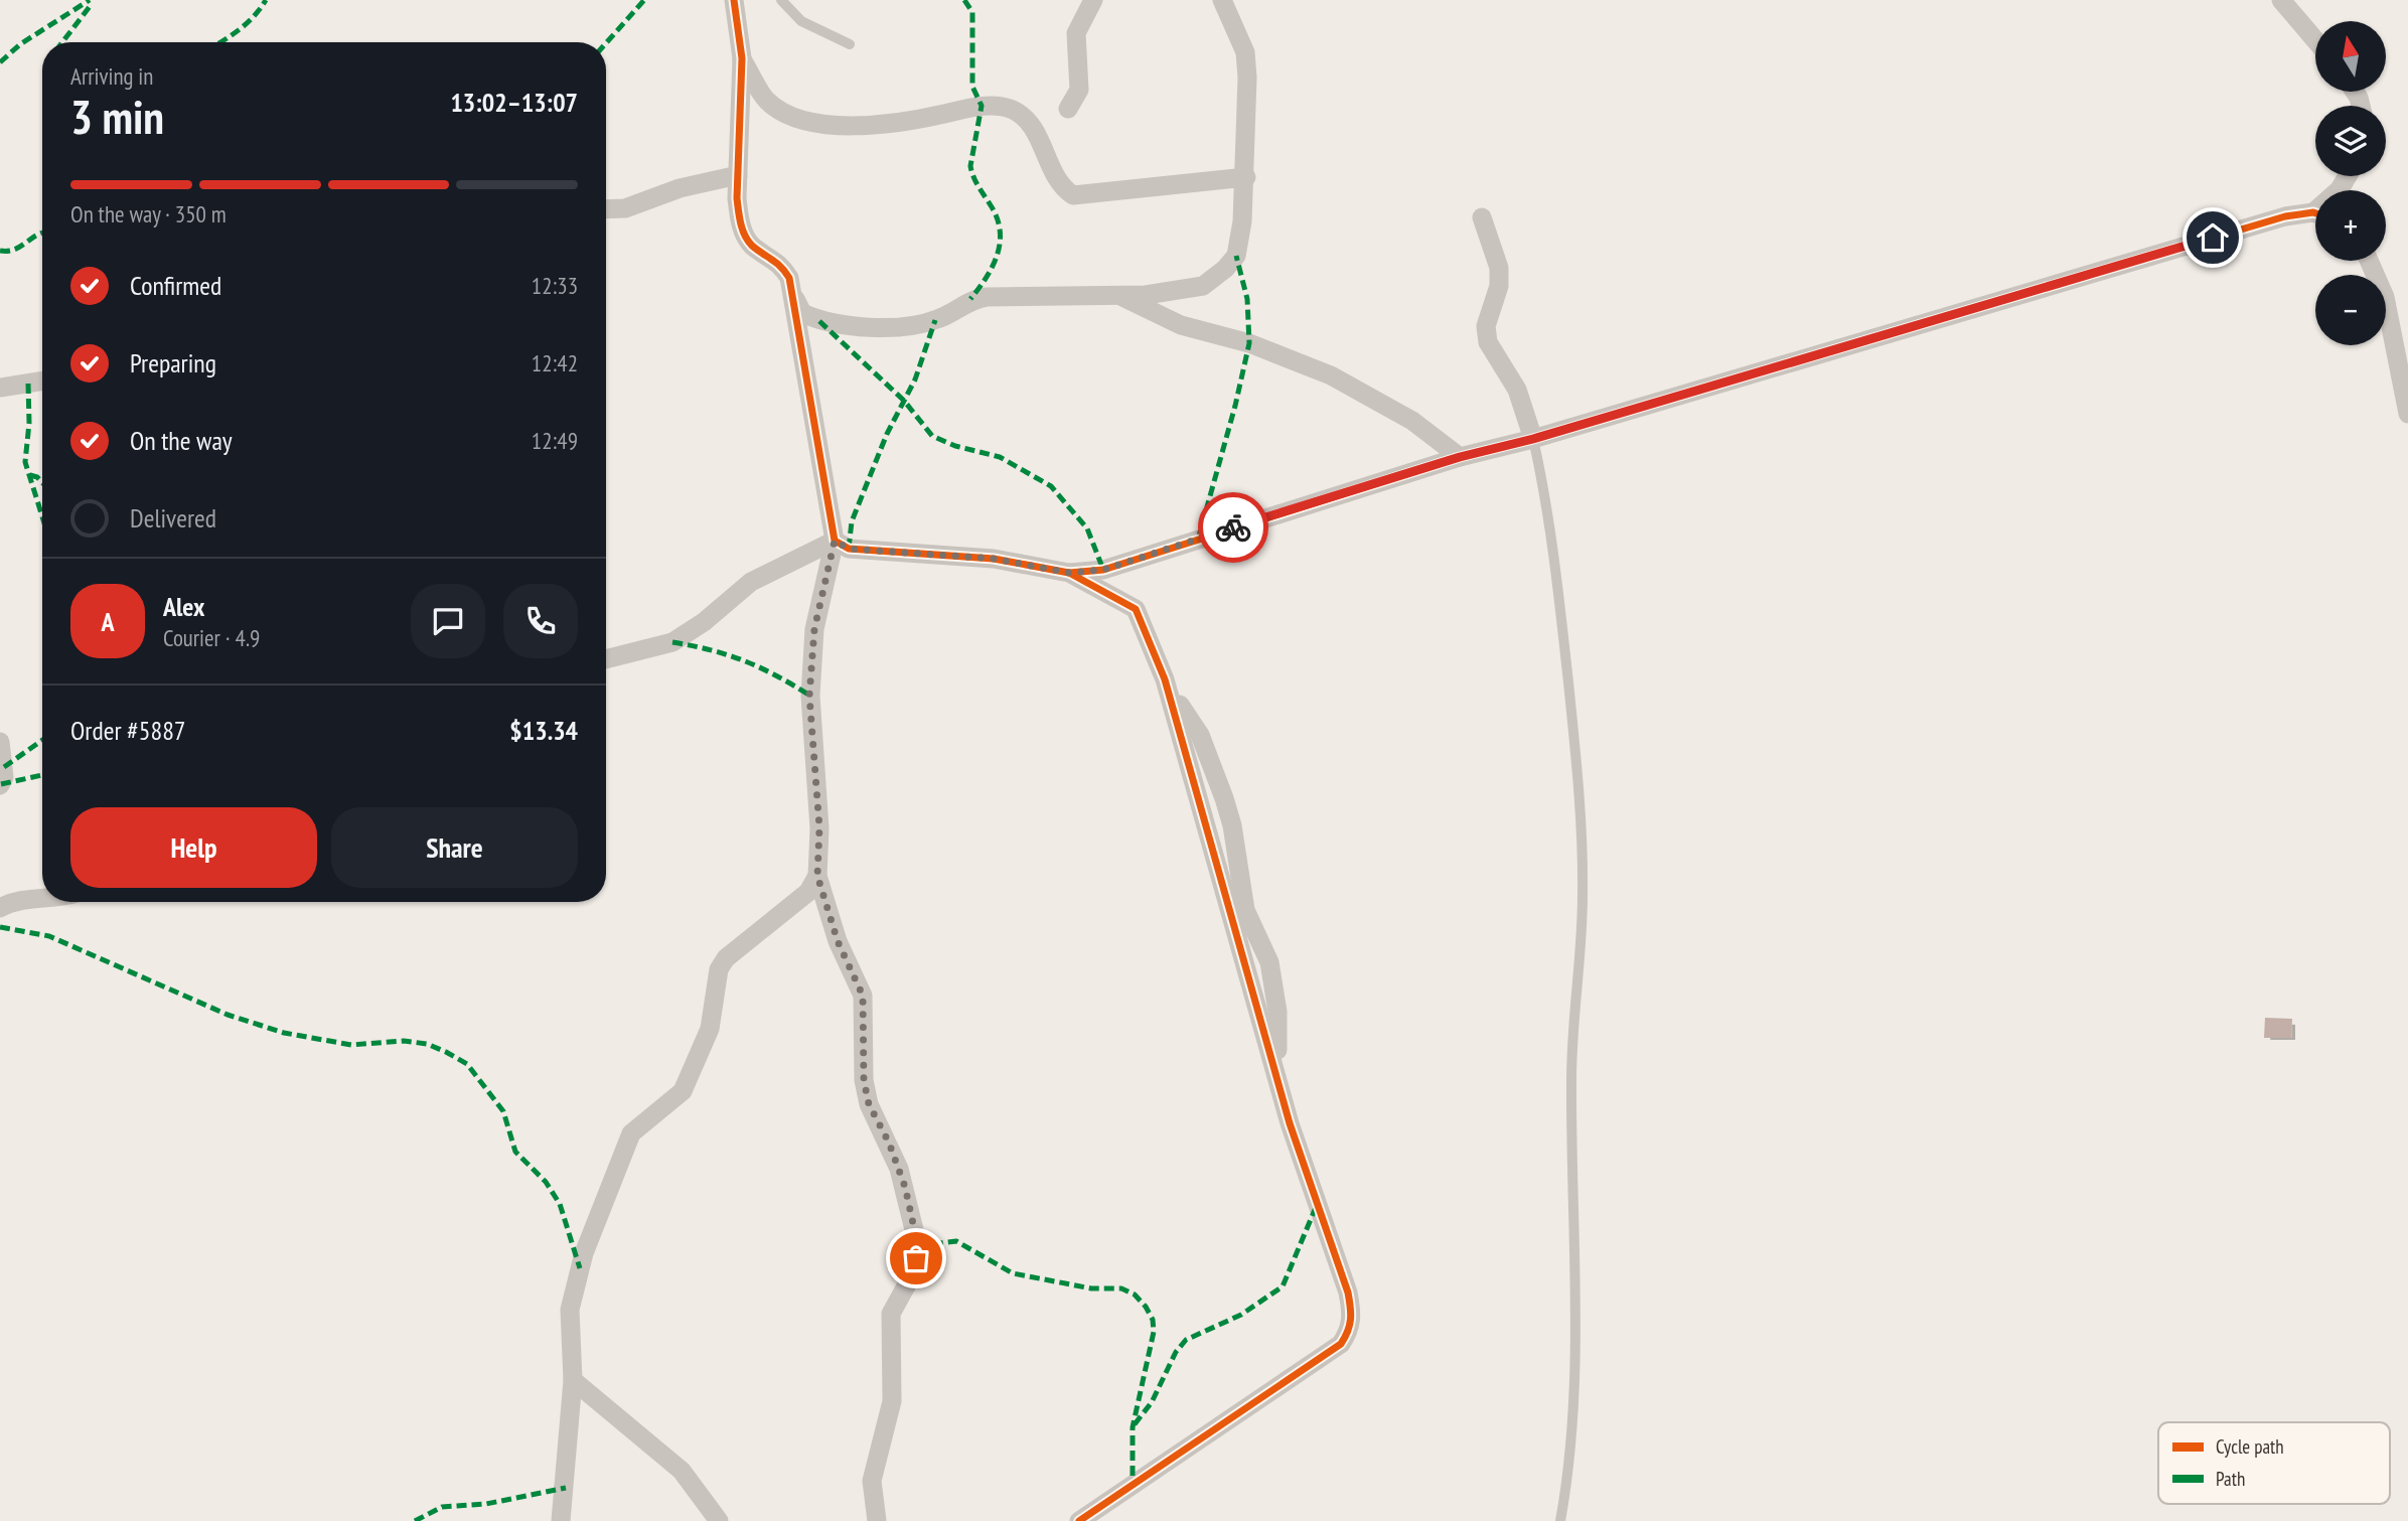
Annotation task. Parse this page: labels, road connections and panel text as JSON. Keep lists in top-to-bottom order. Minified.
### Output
{"legend":["Cycle path","Path"],"north":"top","page":{"map_buttons":["+","−"],"heading":["3 min","Arriving in","13:02–13:07"],"panel":["Alex","Courier · 4.9","Order #5887","$13.34"],"bar":"On the way · 350 m","list":[["Confirmed","12:33"],["Preparing","12:42"],["On the way","12:49"],"Delivered"],"round":"A","buttons":["Help","Share"]}}
